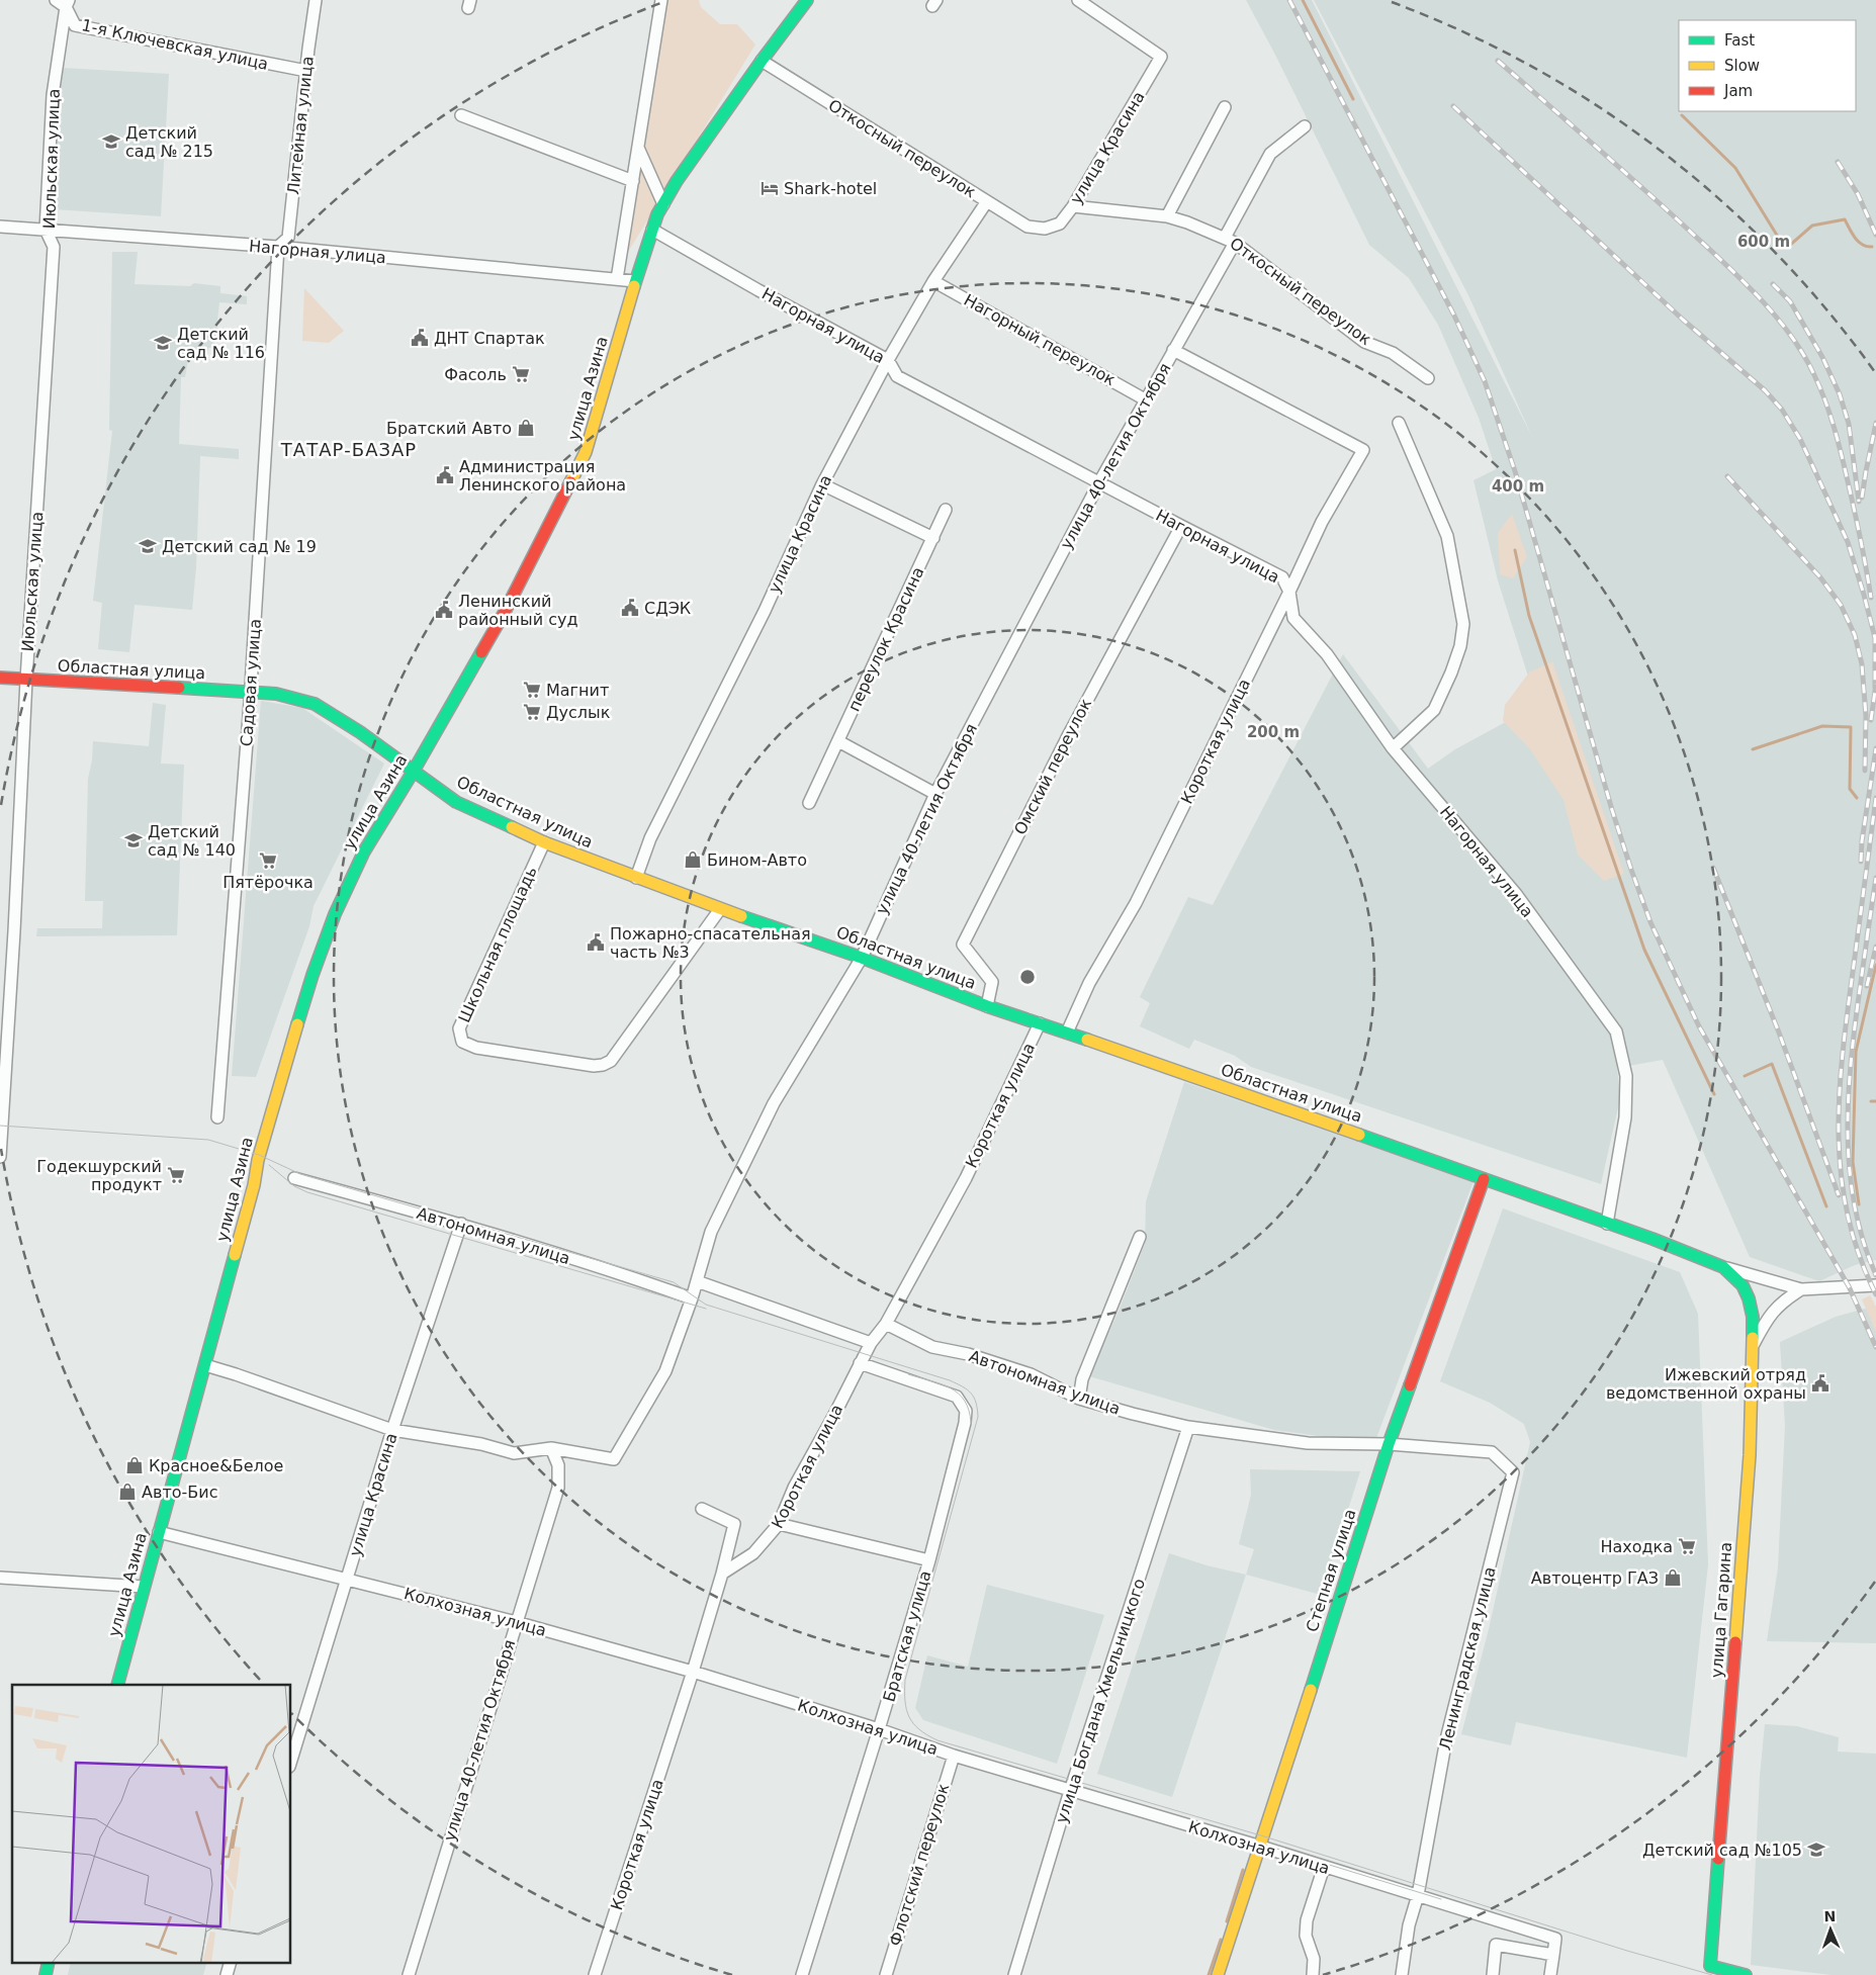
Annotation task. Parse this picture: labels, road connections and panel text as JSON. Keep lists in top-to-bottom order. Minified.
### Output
{"streets":{"main road":["улица Азина","Областная улица","Степная улица","улица Гагарина"],"street":["1-я Ключевская улица","Литейная улица","улица Красина","Откосный переулок","Июльская улица","Нагорная улица","Нагорный переулок","улица 40-летия Октября","переулок Красина","Садовая улица","Короткая улица","Омский переулок","Школьная площадь","Автономная улица","Колхозная улица","Братская улица","Ленинградская улица","улица Богдана Хмельницкого","Флотский переулок"]},"crossings":[["1-я Ключевская улица","Литейная улица"],["1-я Ключевская улица","Июльская улица"],["Литейная улица","Нагорная улица"],["Литейная улица","Садовая улица"],["улица Красина","Откосный переулок"],["улица Красина","Нагорная улица"],["улица Красина","Нагорный переулок"],["улица Красина","Областная улица"],["улица Красина","Автономная улица"],["улица Красина","Колхозная улица"],["Откосный переулок","улица Азина"],["Откосный переулок","улица 40-летия Октября"],["Июльская улица","Нагорная улица"],["Июльская улица","Областная улица"],["Нагорная улица","улица Азина"],["Нагорная улица","улица 40-летия Октября"],["Нагорная улица","Областная улица"],["Нагорная улица","Садовая улица"],["Нагорная улица","Короткая улица"],["Нагорная улица","Омский переулок"],["Нагорный переулок","улица 40-летия Октября"],["улица Азина","Областная улица"],["улица Азина","Колхозная улица"],["улица 40-летия Октября","Областная улица"],["улица 40-летия Октября","Короткая улица"],["улица 40-летия Октября","Автономная улица"],["улица 40-летия Октября","Колхозная улица"],["Областная улица","Садовая улица"],["Областная улица","Короткая улица"],["Областная улица","Омский переулок"],["Областная улица","Школьная площадь"],["Областная улица","Степная улица"],["Областная улица","улица Гагарина"],["Короткая улица","Автономная улица"],["Короткая улица","Колхозная улица"],["Короткая улица","Братская улица"],["Автономная улица","Степная улица"],["Автономная улица","Ленинградская улица"],["Автономная улица","улица Богдана Хмельницкого"],["Степная улица","Колхозная улица"],["Степная улица","Ленинградская улица"],["Колхозная улица","Братская улица"],["Колхозная улица","Ленинградская улица"],["Колхозная улица","улица Богдана Хмельницкого"],["Колхозная улица","Флотский переулок"]],"districts":["ТАТАР-БАЗАР"],"places":{"school or university":["Детский сад № 215","Детский сад № 116","Детский сад № 19","Детский сад № 140","Детский сад №105"],"hotel":["Shark-hotel"],"public building":["ДНТ Спартак","Администрация Ленинского района","СДЭК","Ленинский районный суд","Пожарно-спасательная часть №3","Ижевский отряд ведомственной охраны"],"supermarket":["Фасоль","Магнит","Дуслык","Пятёрочка","Годекшурский продукт","Находка"],"shop":["Братский Авто","Бином-Авто","Красное&Белое","Авто-Бис","Автоцентр ГАЗ"]},"legend":["Fast","Slow","Jam"],"north":"top","rings":["600 m","400 m","200 m"]}
